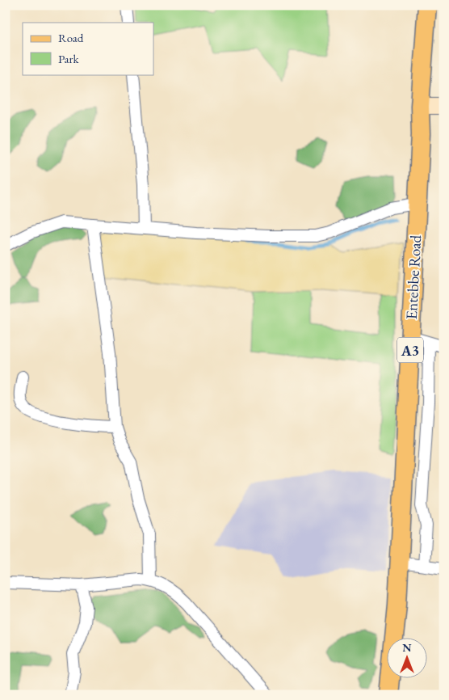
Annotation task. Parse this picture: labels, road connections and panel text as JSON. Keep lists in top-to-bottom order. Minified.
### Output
{"streets":{"main road":["Entebbe Road","A3"]},"legend":["Road","Park"],"north":"top"}
